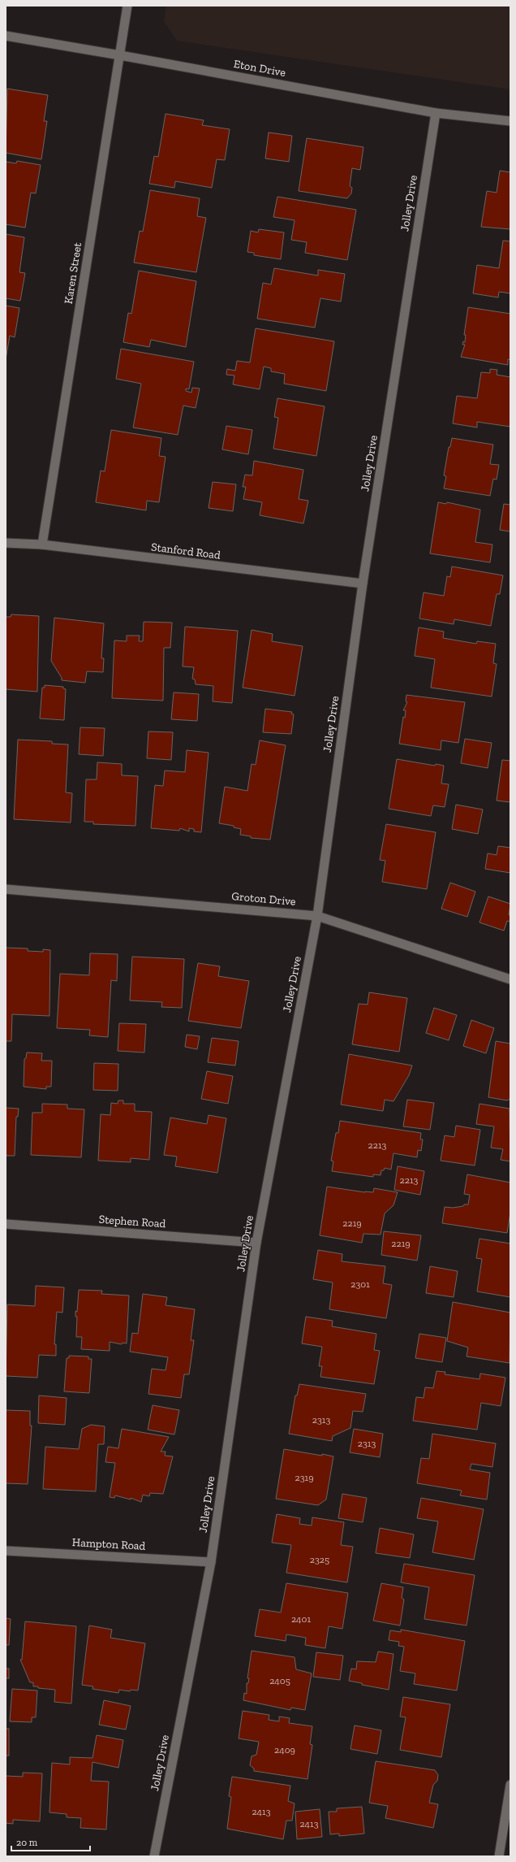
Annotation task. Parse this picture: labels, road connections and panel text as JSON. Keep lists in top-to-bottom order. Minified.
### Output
{"streets":{"street":["Eton Drive","Jolley Drive","Karen Street","Stanford Road","Groton Drive","Stephen Road","Hampton Road"]},"crossings":[["Eton Drive","Jolley Drive"],["Eton Drive","Karen Street"],["Jolley Drive","Stanford Road"],["Jolley Drive","Groton Drive"],["Jolley Drive","Stephen Road"],["Jolley Drive","Hampton Road"],["Karen Street","Stanford Road"]],"house_numbers":["2213","2213","2219","2219","2301","2313","2313","2319","2325","2401","2405","2409","2413","2413"],"scale_bar":"20 m"}
